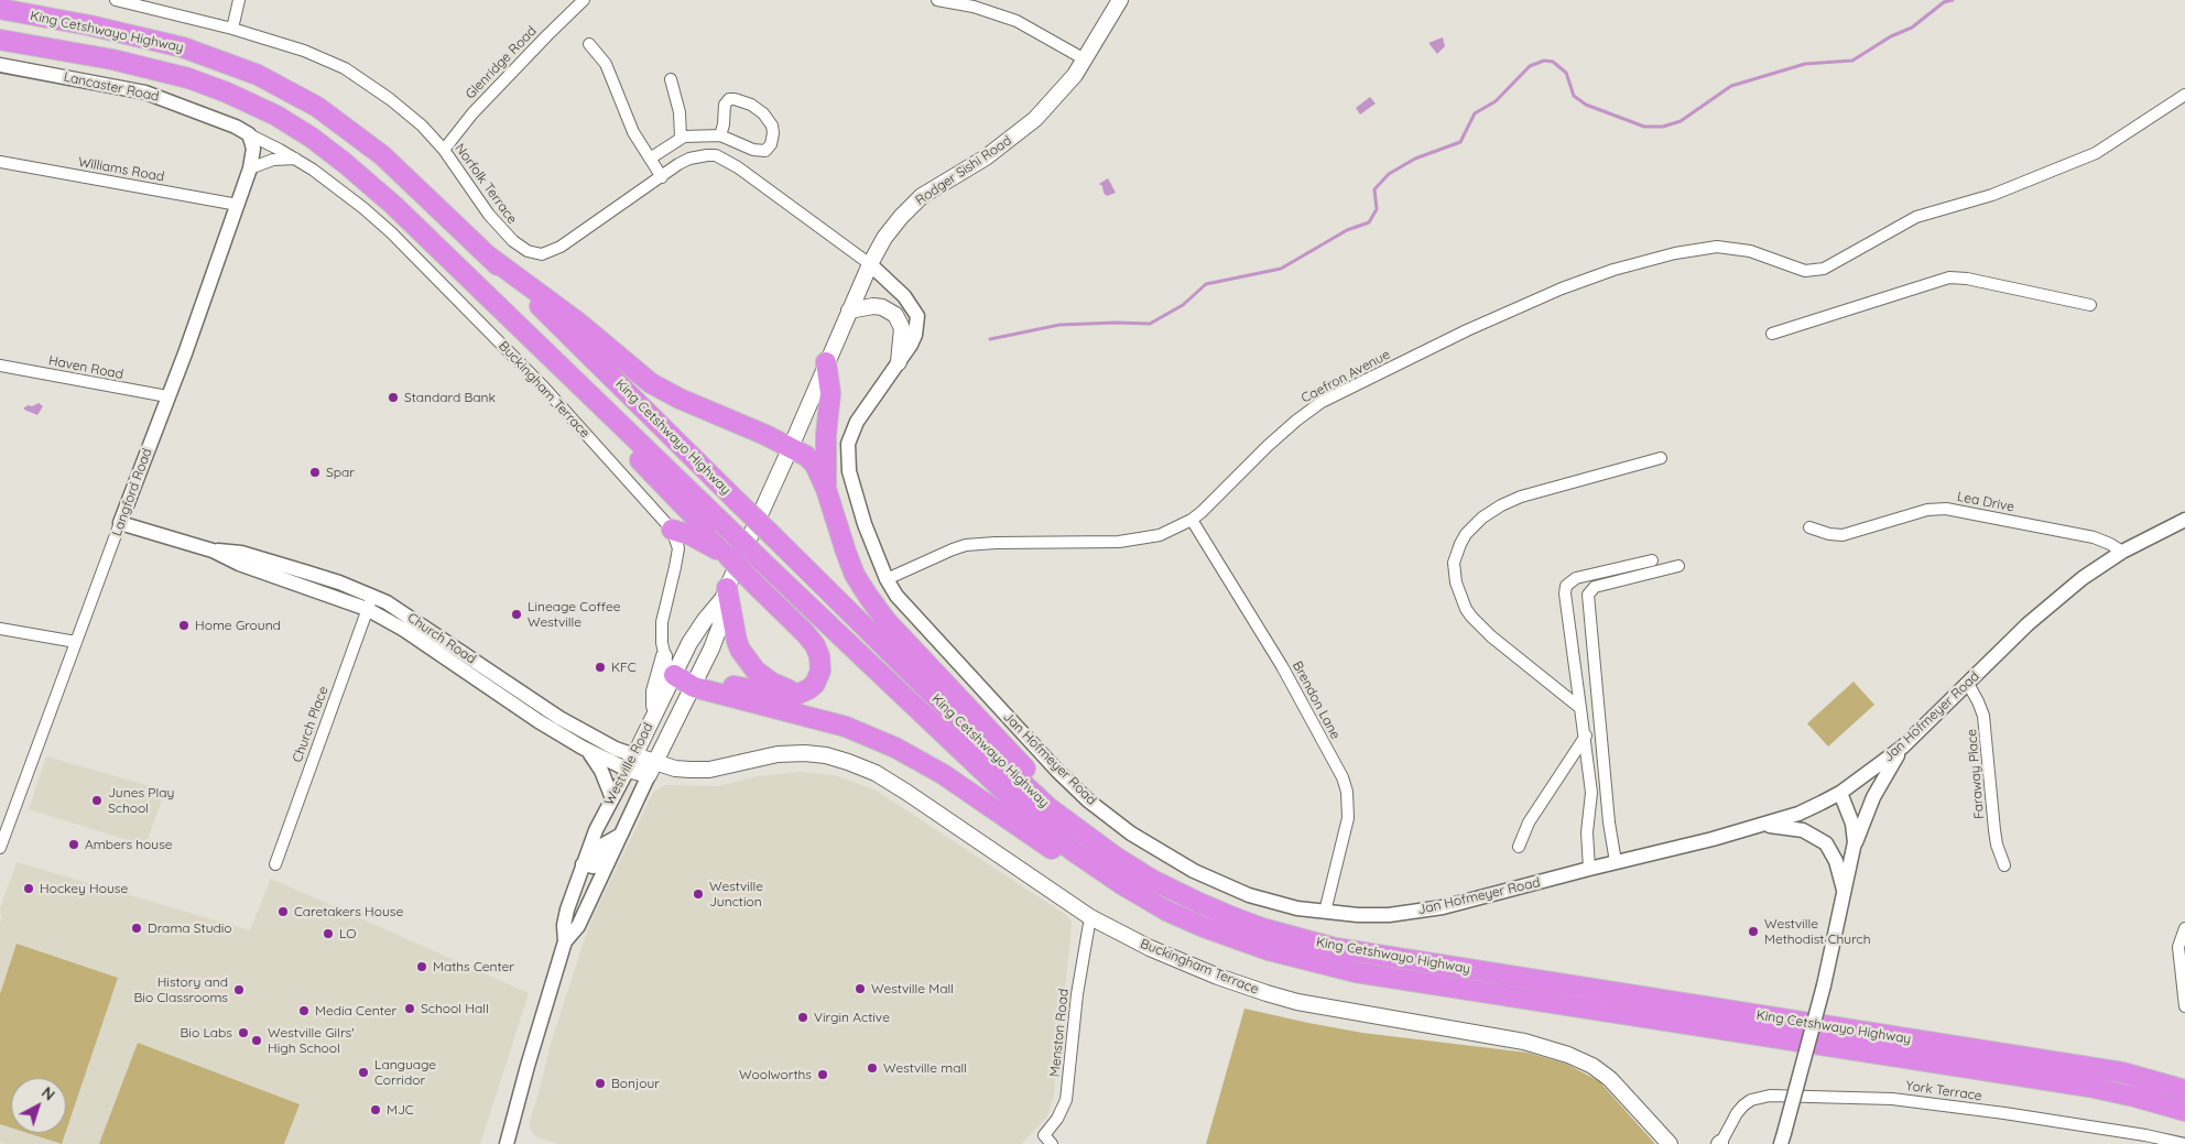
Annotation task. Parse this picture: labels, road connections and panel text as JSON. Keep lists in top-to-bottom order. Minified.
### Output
{"streets":{"highway":["King Cetshwayo Highway"],"main road":["Rodger Sishi Road","Buckingham Terrace","Church Road","Westville Road"],"street":["Glenridge Road","Lancaster Road","Williams Road","Norfolk Terrace","Haven Road","Caefron Avenue","Langford Road","Lea Drive","Brendon Lane","Jan Hofmeyer Road","Church Place","Faraway Place","Menston Road","York Terrace"]},"crossings":[["Glenridge Road","Norfolk Terrace"],["Lancaster Road","Buckingham Terrace"],["Lancaster Road","Langford Road"],["Williams Road","Langford Road"],["Rodger Sishi Road","Norfolk Terrace"],["Rodger Sishi Road","Jan Hofmeyer Road"],["Rodger Sishi Road","Westville Road"],["Norfolk Terrace","Jan Hofmeyer Road"],["Haven Road","Langford Road"],["Caefron Avenue","Brendon Lane"],["Caefron Avenue","Jan Hofmeyer Road"],["Buckingham Terrace","Langford Road"],["Buckingham Terrace","Church Road"],["Buckingham Terrace","Westville Road"],["Buckingham Terrace","Menston Road"],["Langford Road","Church Road"],["Lea Drive","Jan Hofmeyer Road"],["Church Road","Church Place"],["Church Road","Westville Road"],["Brendon Lane","Jan Hofmeyer Road"],["Jan Hofmeyer Road","Faraway Place"]],"places":["Standard Bank","Spar","Lineage Coffee Westville","Home Ground","KFC","Junes Play School","Ambers house","Hockey House","Westville Junction","Caretakers House","Drama Studio","Westville Methodist Church","LO","Maths Center","Westville Mall","History and Bio Classrooms","School Hall","Media Center","Virgin Active","Bio Labs","Westville Gilrs' High School","Westville mall","Language Corridor","Woolworths","Bonjour","MJC"],"north":"top right"}
